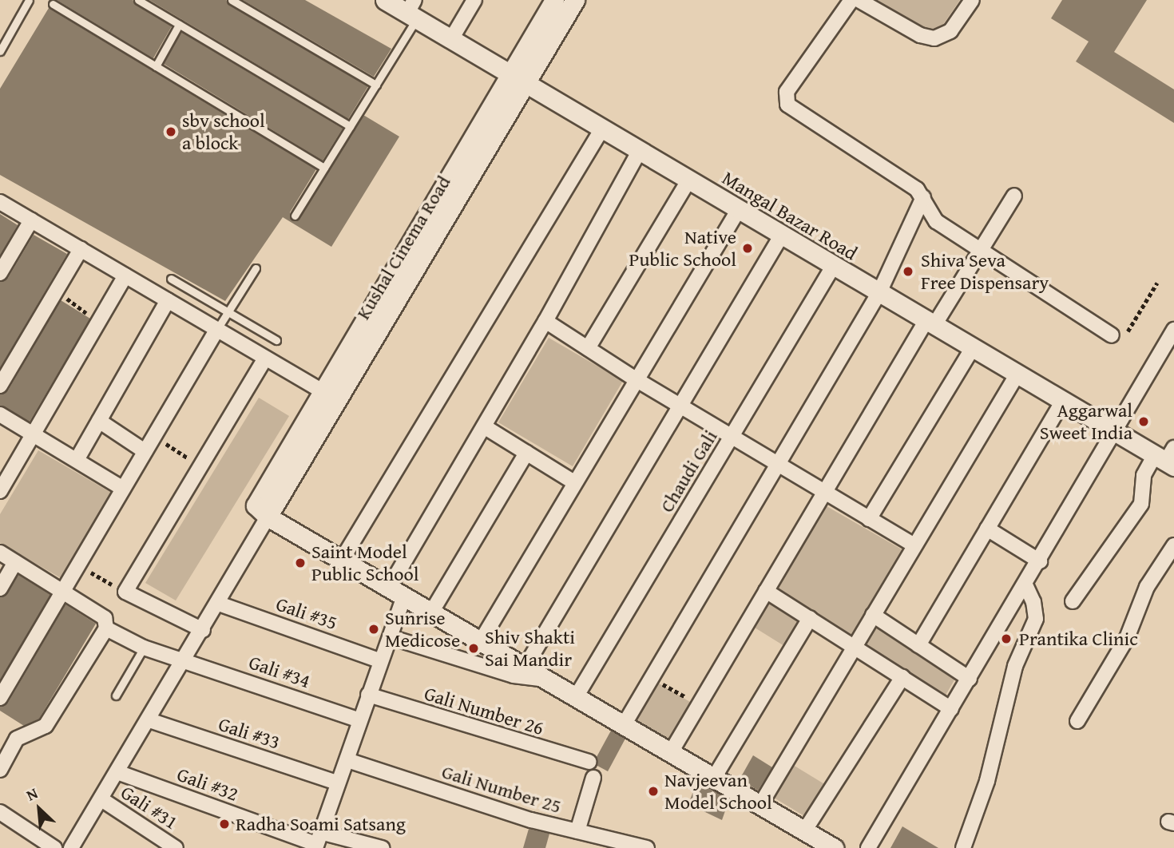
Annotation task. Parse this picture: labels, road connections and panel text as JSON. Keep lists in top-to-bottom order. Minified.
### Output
{"streets":{"street":["Mangal Bazar Road","Kushal Cinema Road","Chaudi Gali","Gali #35","Gali #34","Gali Number 26","Gali #33","Gali #32","Gali Number 25","Gali #31"]},"crossings":[["Mangal Bazar Road","Kushal Cinema Road"],["Mangal Bazar Road","Chaudi Gali"]],"places":["sbv school a block","Native Public School","Shiva Seva Free Dispensary","Aggarwal Sweet India","Saint Model Public School","Sunrise Medicose","Prantika Clinic","Shiv Shakti Sai Mandir","Navjeevan Model School","Radha Soami Satsang"],"north":"top left"}
